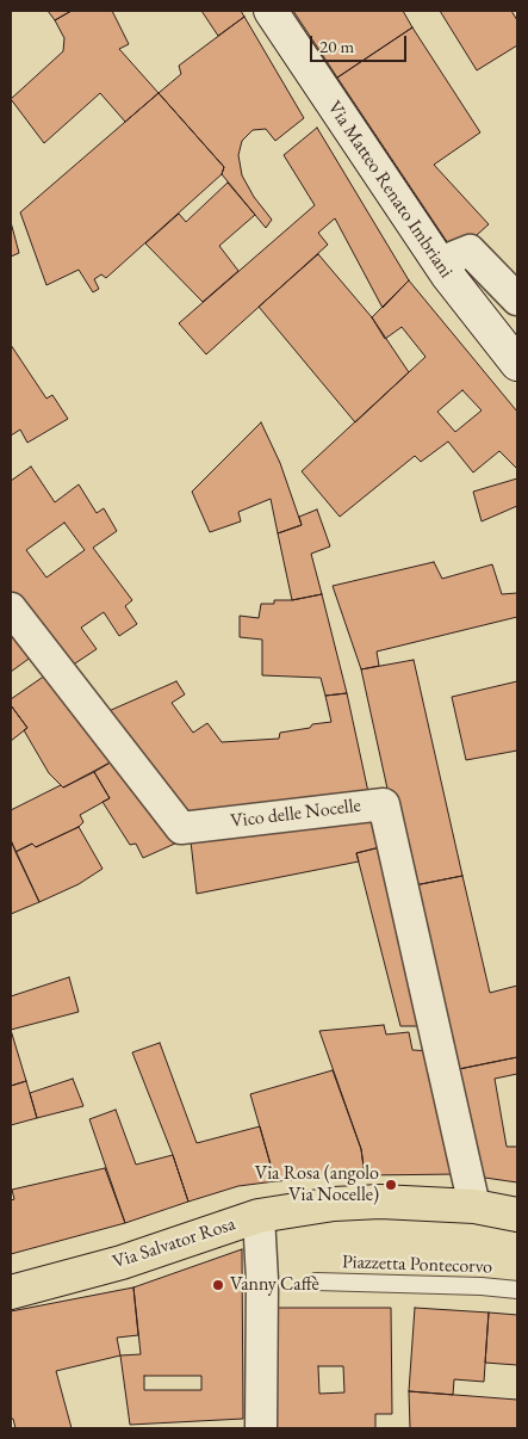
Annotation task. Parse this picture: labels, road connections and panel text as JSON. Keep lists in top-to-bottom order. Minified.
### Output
{"streets":{"main road":["Via Matteo Renato Imbriani","Via Salvator Rosa"],"street":["Vico delle Nocelle"],"lane":["Piazzetta Pontecorvo"]},"crossings":[["Vico delle Nocelle","Via Salvator Rosa"]],"places":["Via Rosa (angolo Via Nocelle)","Vanny Caffè"],"scale_bar":"20 m"}
